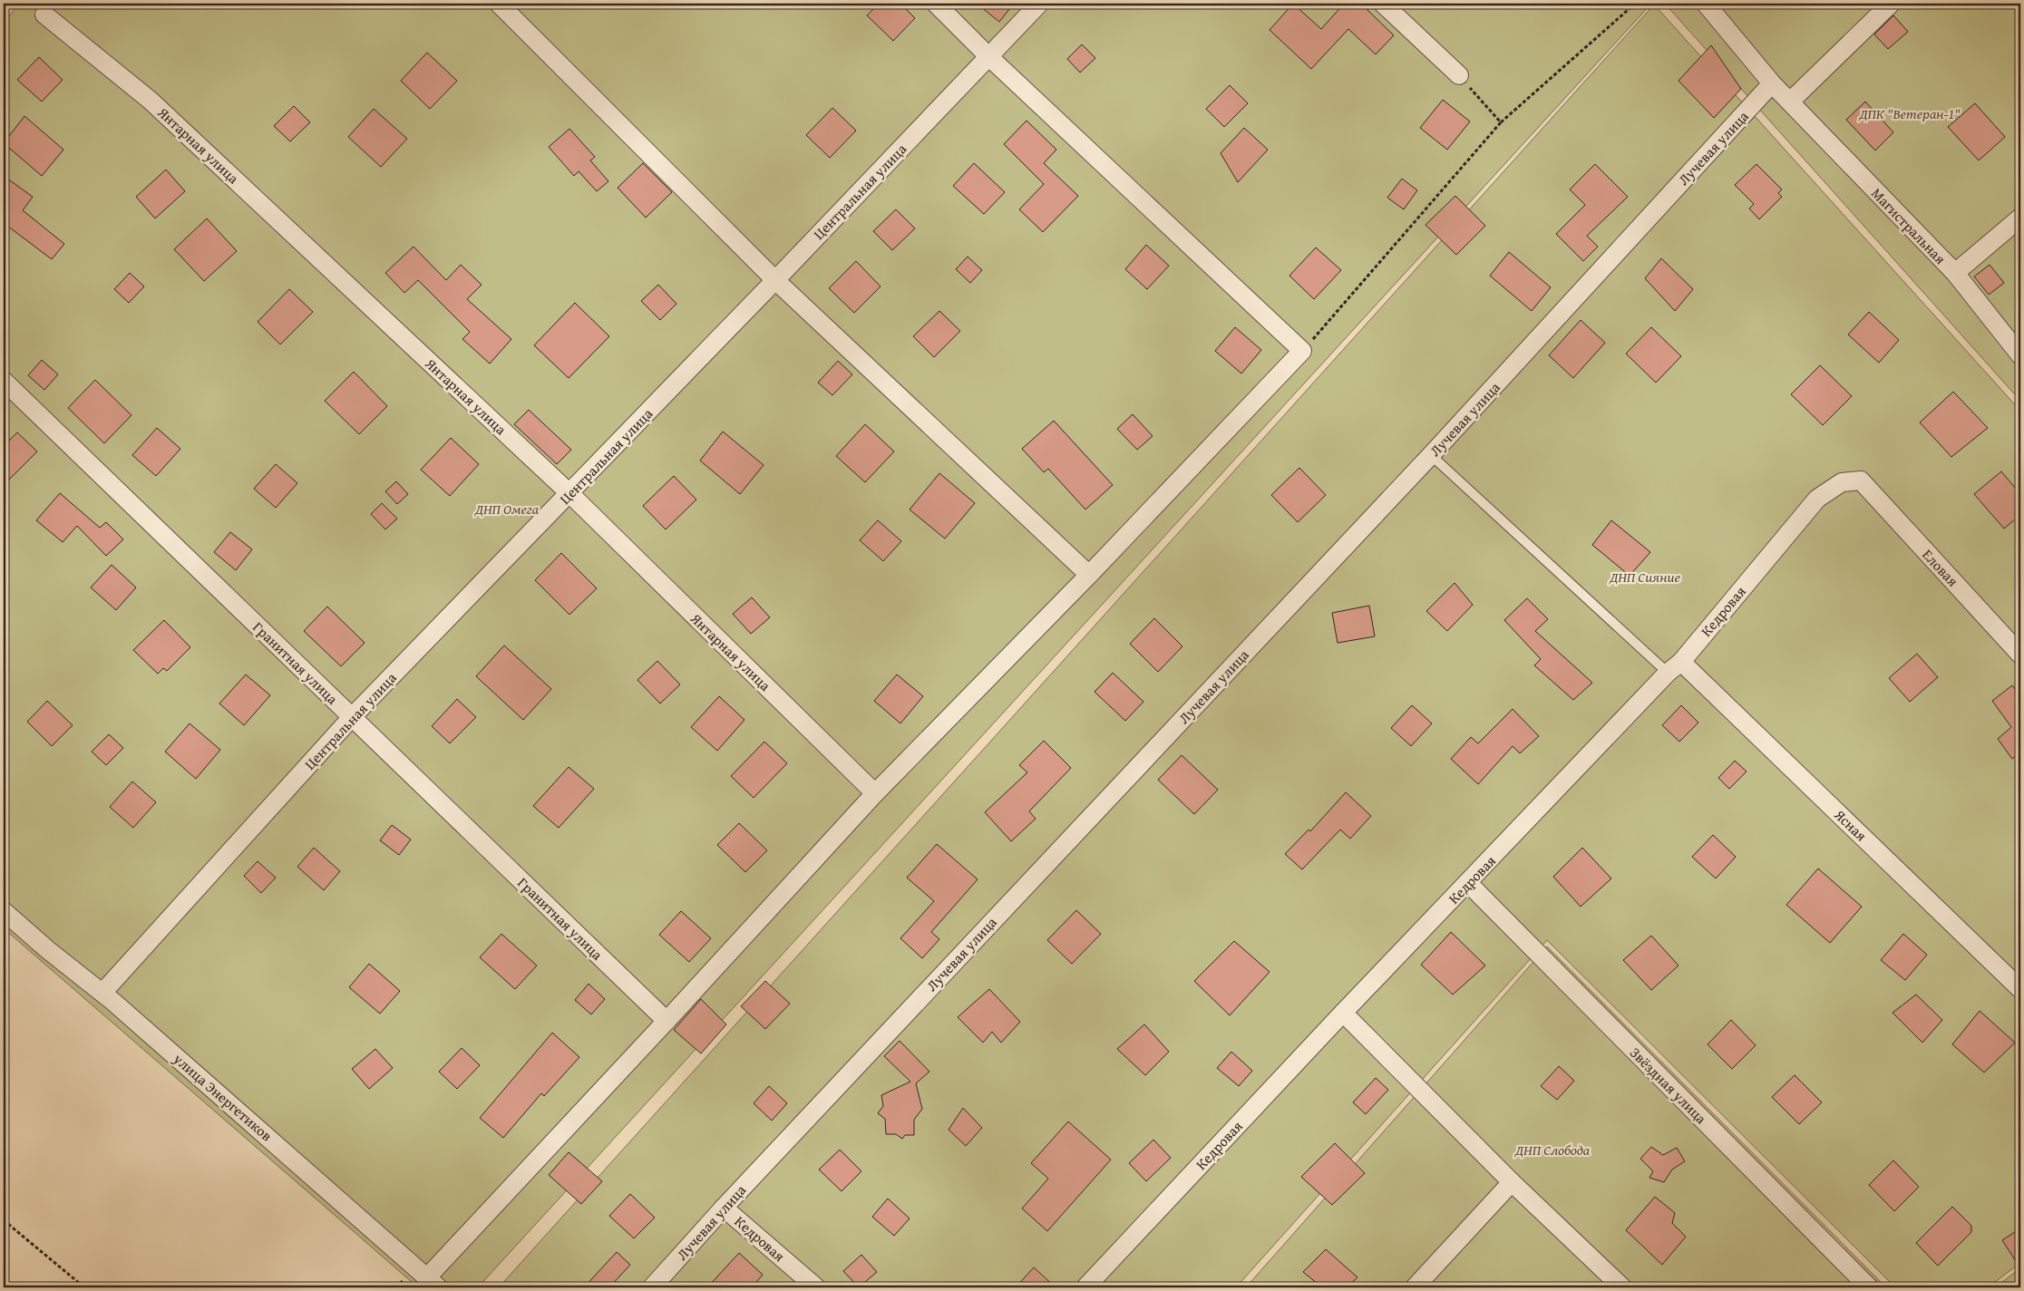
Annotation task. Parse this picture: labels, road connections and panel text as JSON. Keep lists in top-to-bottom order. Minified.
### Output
{"streets":{"street":["Янтарная улица","Лучевая улица","Центральная улица","Магистральная","Еловая","Кедровая","Гранитная улица","Ясная","Звёздная улица","улица Энергетиков"]},"crossings":[["Янтарная улица","Центральная улица"],["Лучевая улица","Магистральная"],["Лучевая улица","Кедровая"],["Центральная улица","Гранитная улица"],["Центральная улица","улица Энергетиков"],["Еловая","Кедровая"],["Кедровая","Ясная"],["Кедровая","Звёздная улица"]],"parks":["ДПК \"Ветеран-1\"","ДНП Омега","ДНП Сияние","ДНП Слобода"]}
